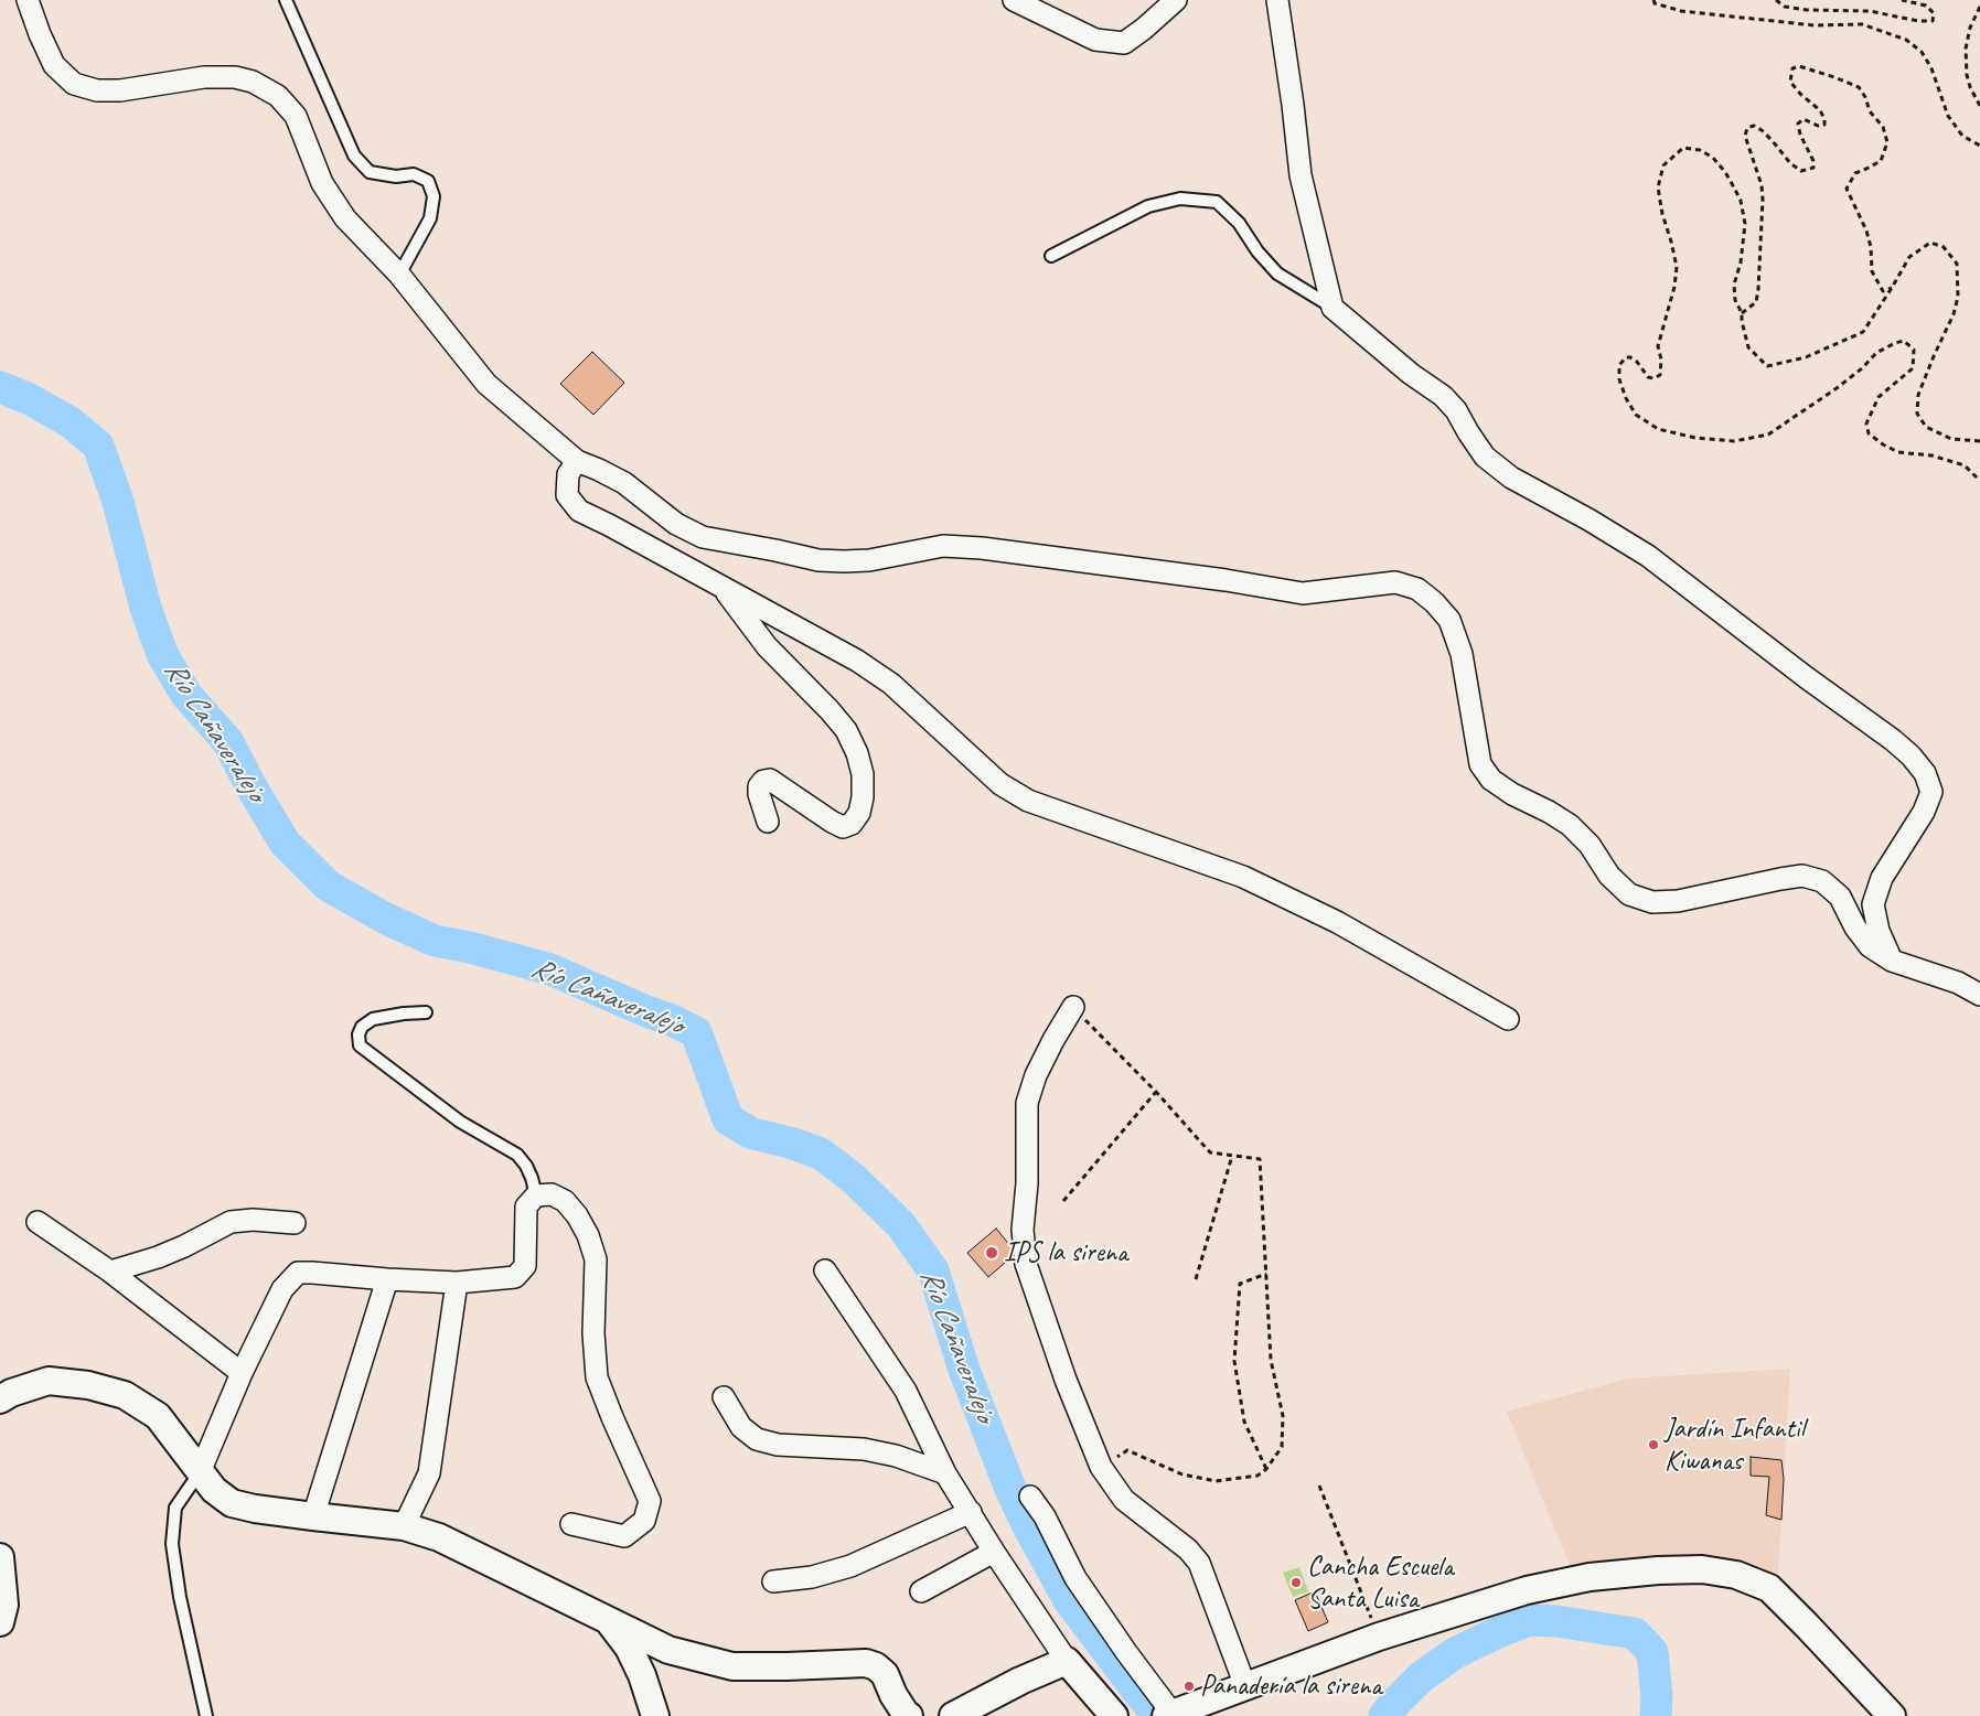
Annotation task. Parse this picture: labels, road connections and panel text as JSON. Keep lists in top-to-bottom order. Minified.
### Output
{"water":["Río Cañaveralejo"],"places":["IPS la sirena","Jardín Infantil Kiwanas","Cancha Escuela Santa Luisa","Panadería la sirena"]}
